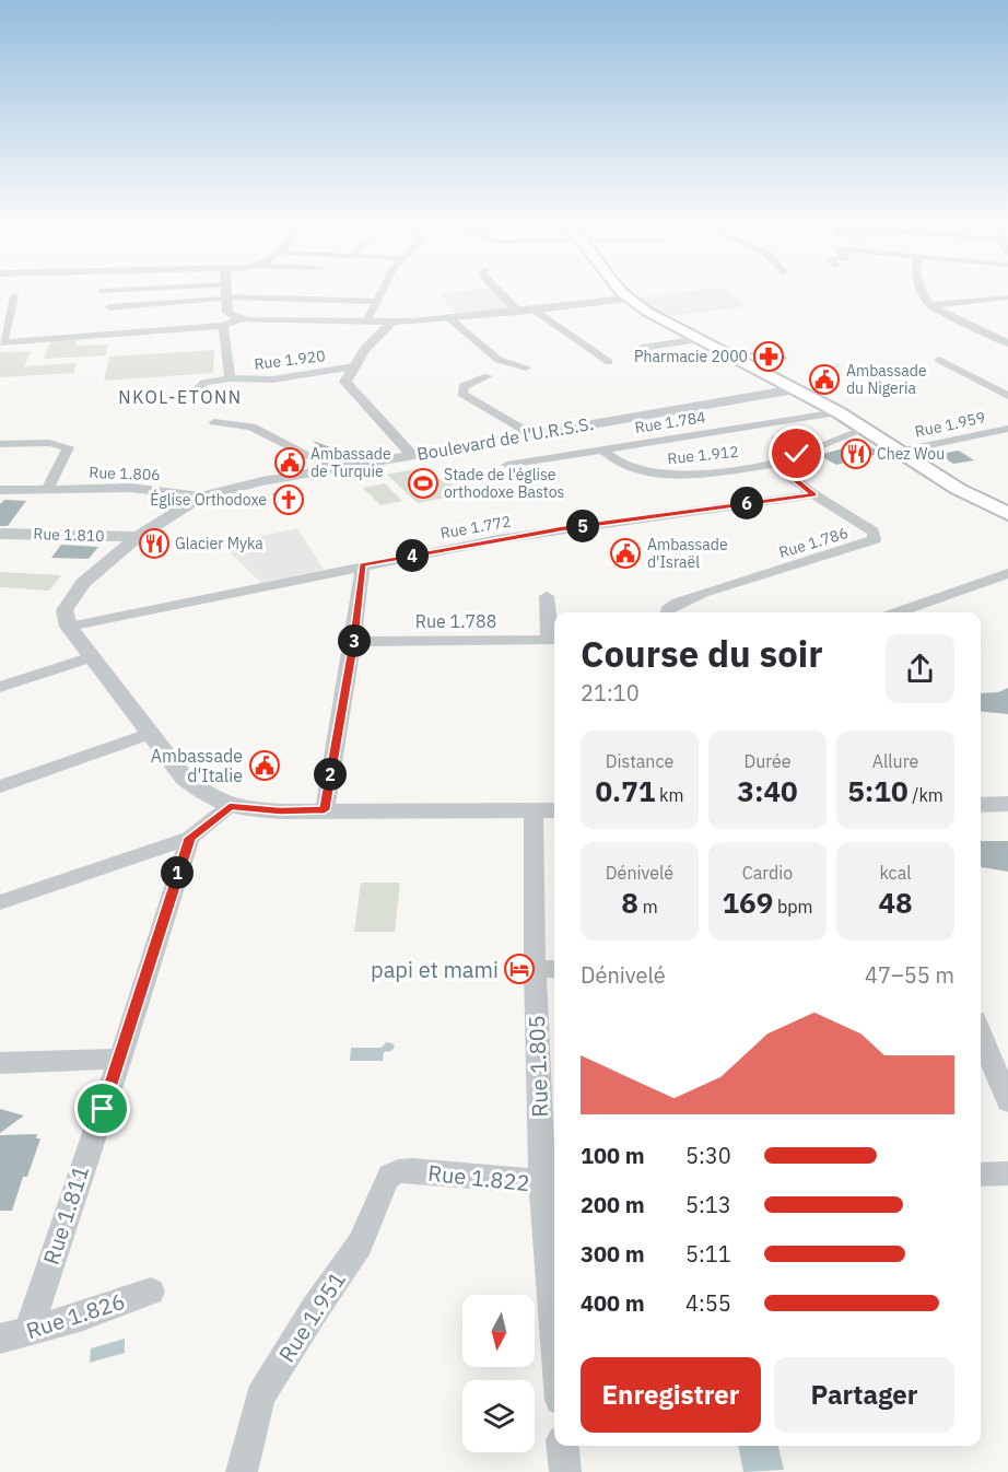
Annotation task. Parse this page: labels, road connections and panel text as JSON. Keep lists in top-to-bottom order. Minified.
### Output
{"streets":{"street":["Rue 1.920","Rue 1.784","Rue 1.959","Boulevard de l'U.R.S.S.","Rue 1.912","Rue 1.806","Rue 1.772","Rue 1.810","Rue 1.786","Rue 1.788","Rue 1.805","Rue 1.822","Rue 1.811","Rue 1.826","Rue 1.951"]},"crossings":[["Rue 1.784","Rue 1.912"],["Boulevard de l'U.R.S.S.","Rue 1.806"],["Boulevard de l'U.R.S.S.","Rue 1.772"],["Boulevard de l'U.R.S.S.","Rue 1.810"],["Rue 1.912","Rue 1.786"],["Rue 1.772","Rue 1.786"],["Rue 1.805","Rue 1.822"],["Rue 1.822","Rue 1.951"],["Rue 1.811","Rue 1.826"]],"districts":["NKOL-ETONN"],"places":{"pharmacy":["Pharmacie 2000"],"public building":["Ambassade du Nigeria","Ambassade de Turquie","Ambassade d'Israël","Ambassade d'Italie"],"restaurant":["Chez Wou","Glacier Myka"],"sports":["Stade de l'église orthodoxe Bastos"],"church":["Église Orthodoxe"],"hotel":["papi et mami"]},"north":"bottom","page":{"pins":["6","5","4","3","2","1"],"heading":["Course du soir","21:10"],"stats":[["Distance","0.71 km"],["Durée","3:40"],["Allure","5:10 /km"],["Dénivelé","8 m"],["Cardio","169 bpm"],["kcal","48"]],"chart":["Dénivelé","47–55 m"],"list":[{"name":"100 m","note":"5:30"},{"name":"200 m","note":"5:13"},{"name":"300 m","note":"5:11"},{"name":"400 m","note":"4:55"}],"buttons":["Enregistrer","Partager"]}}
